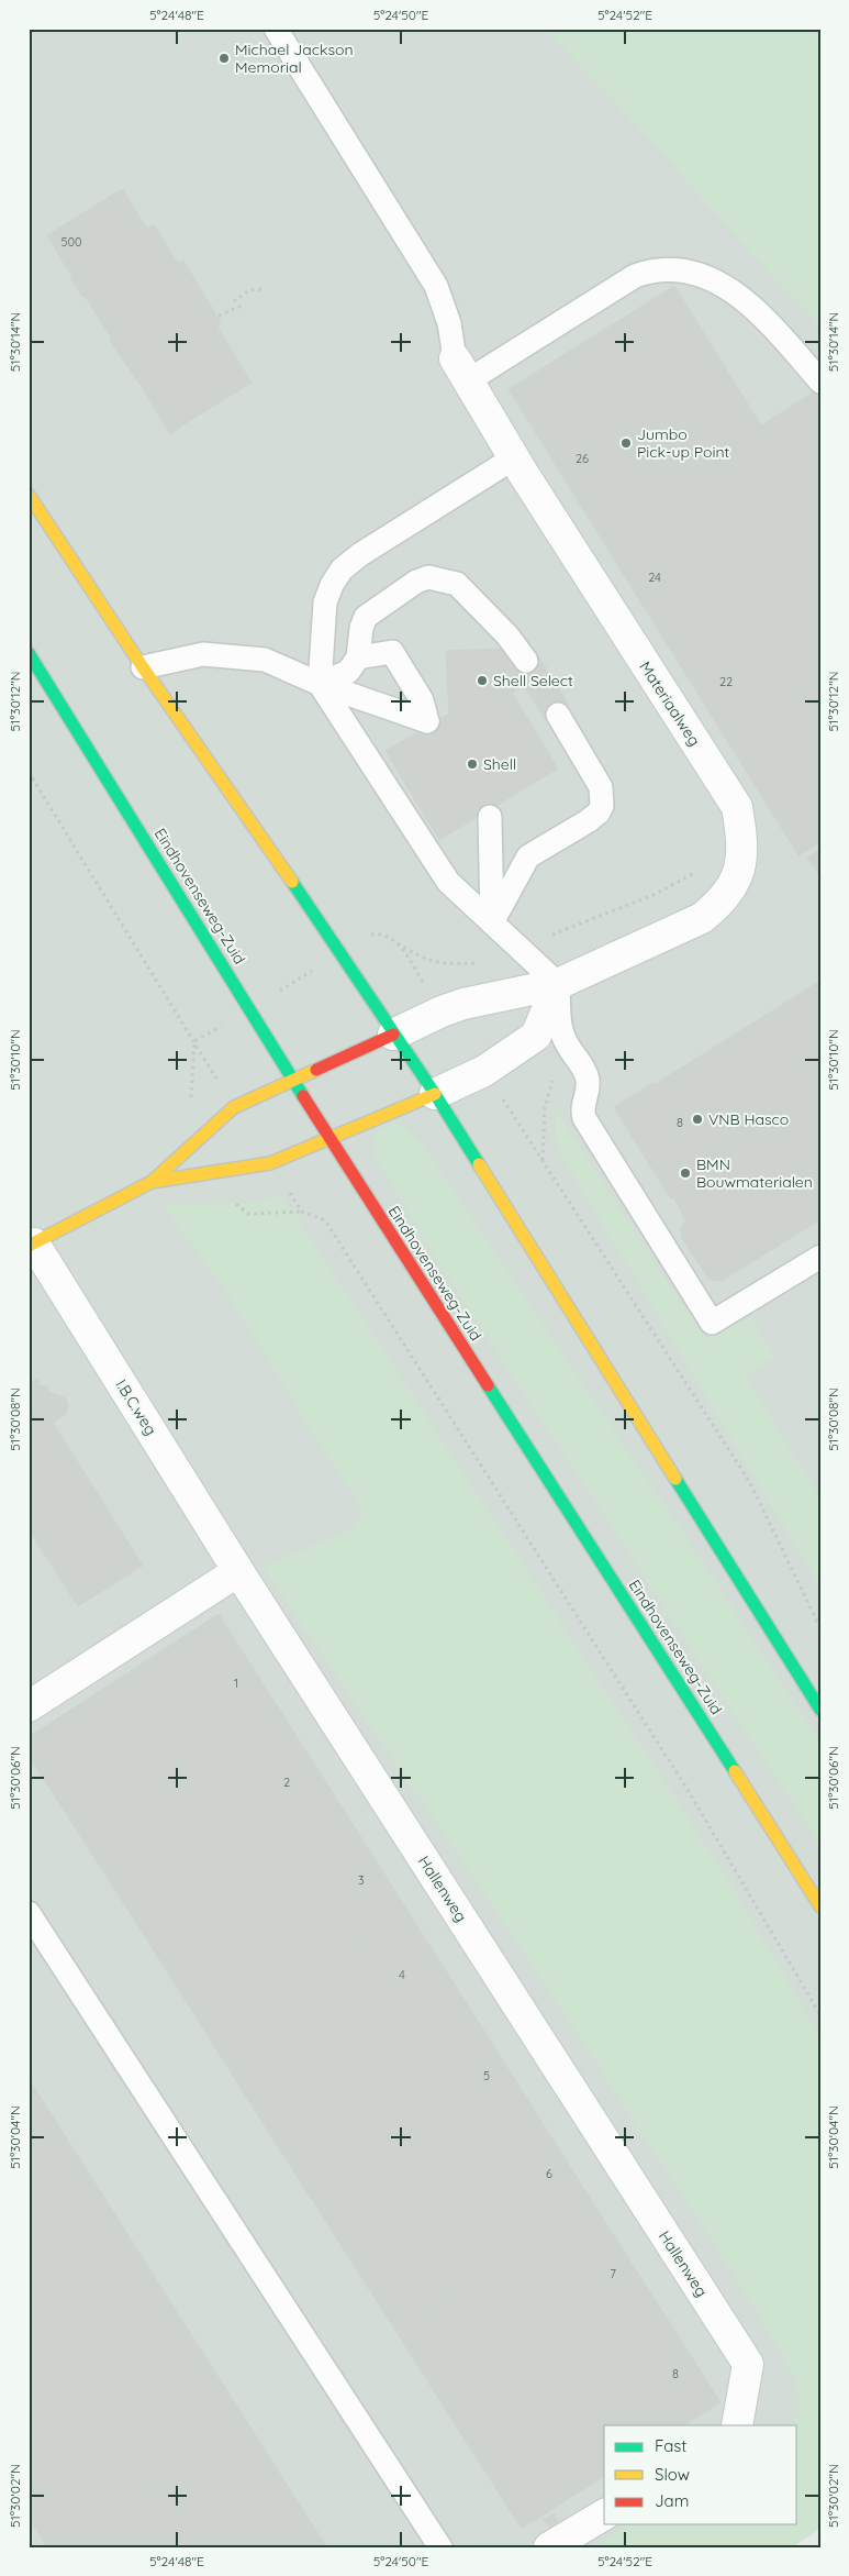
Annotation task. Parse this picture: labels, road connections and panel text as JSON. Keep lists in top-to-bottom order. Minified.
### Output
{"streets":{"main road":["Eindhovenseweg-Zuid","I.B.C.weg"],"street":["Materiaalweg","Hallenweg"]},"crossings":[["Materiaalweg","I.B.C.weg"],["Eindhovenseweg-Zuid","I.B.C.weg"],["I.B.C.weg","Hallenweg"]],"places":["Michael Jackson Memorial","Jumbo Pick-up Point","Shell Select","Shell","VNB Hasco","BMN Bouwmaterialen"],"house_numbers":["500","26","24","22","8","1","2","3","4","5","6","7","8"],"legend":["Fast","Slow","Jam"],"coordinates":["5°24'48\"E","5°24'50\"E","5°24'52\"E","51°30'14\"N","51°30'12\"N","51°30'10\"N","51°30'08\"N","51°30'06\"N","51°30'04\"N","51°30'02\"N"]}
